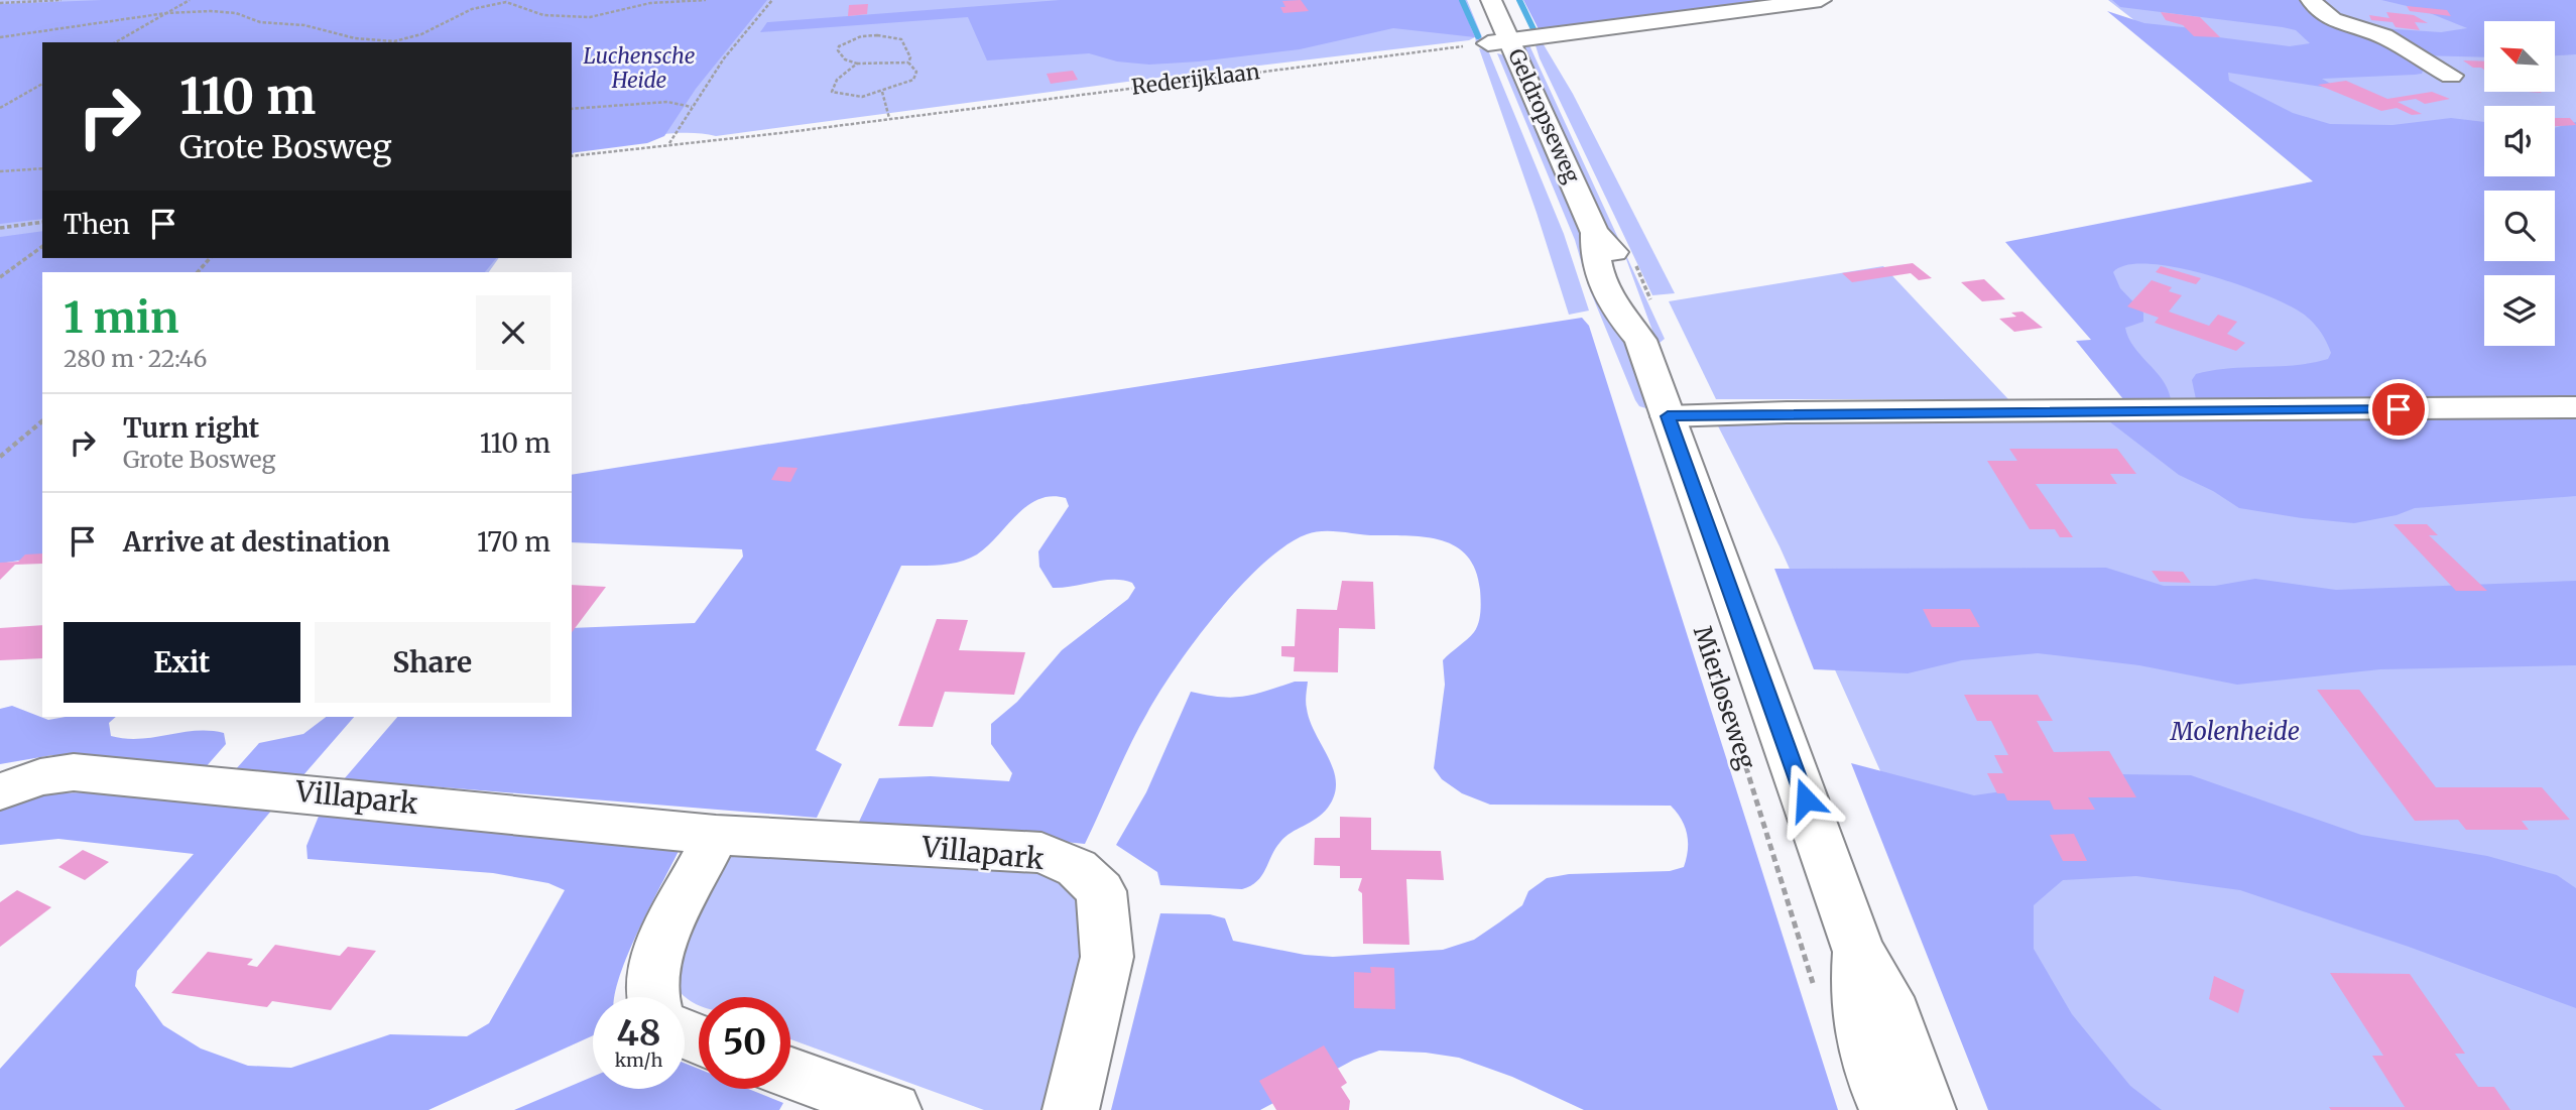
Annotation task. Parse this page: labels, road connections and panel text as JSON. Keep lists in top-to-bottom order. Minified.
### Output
{"streets":{"street":["Geldropseweg","Mierloseweg","Villapark"],"path":["Rederijklaan"]},"crossings":[["Rederijklaan","Geldropseweg"],["Geldropseweg","Mierloseweg"]],"parks":["Luchensche Heide","Molenheide"],"north":"top left","page":{"turn":["110 m","Grote Bosweg"],"then":"Then","heading":["1 min","280 m · 22:46"],"list":[{"name":"Turn right","note":"Grote Bosweg","value":"110 m"},{"name":"Arrive at destination","value":"170 m"}],"buttons":["Exit","Share"],"speed":"48 km/h","limit":"50"}}
